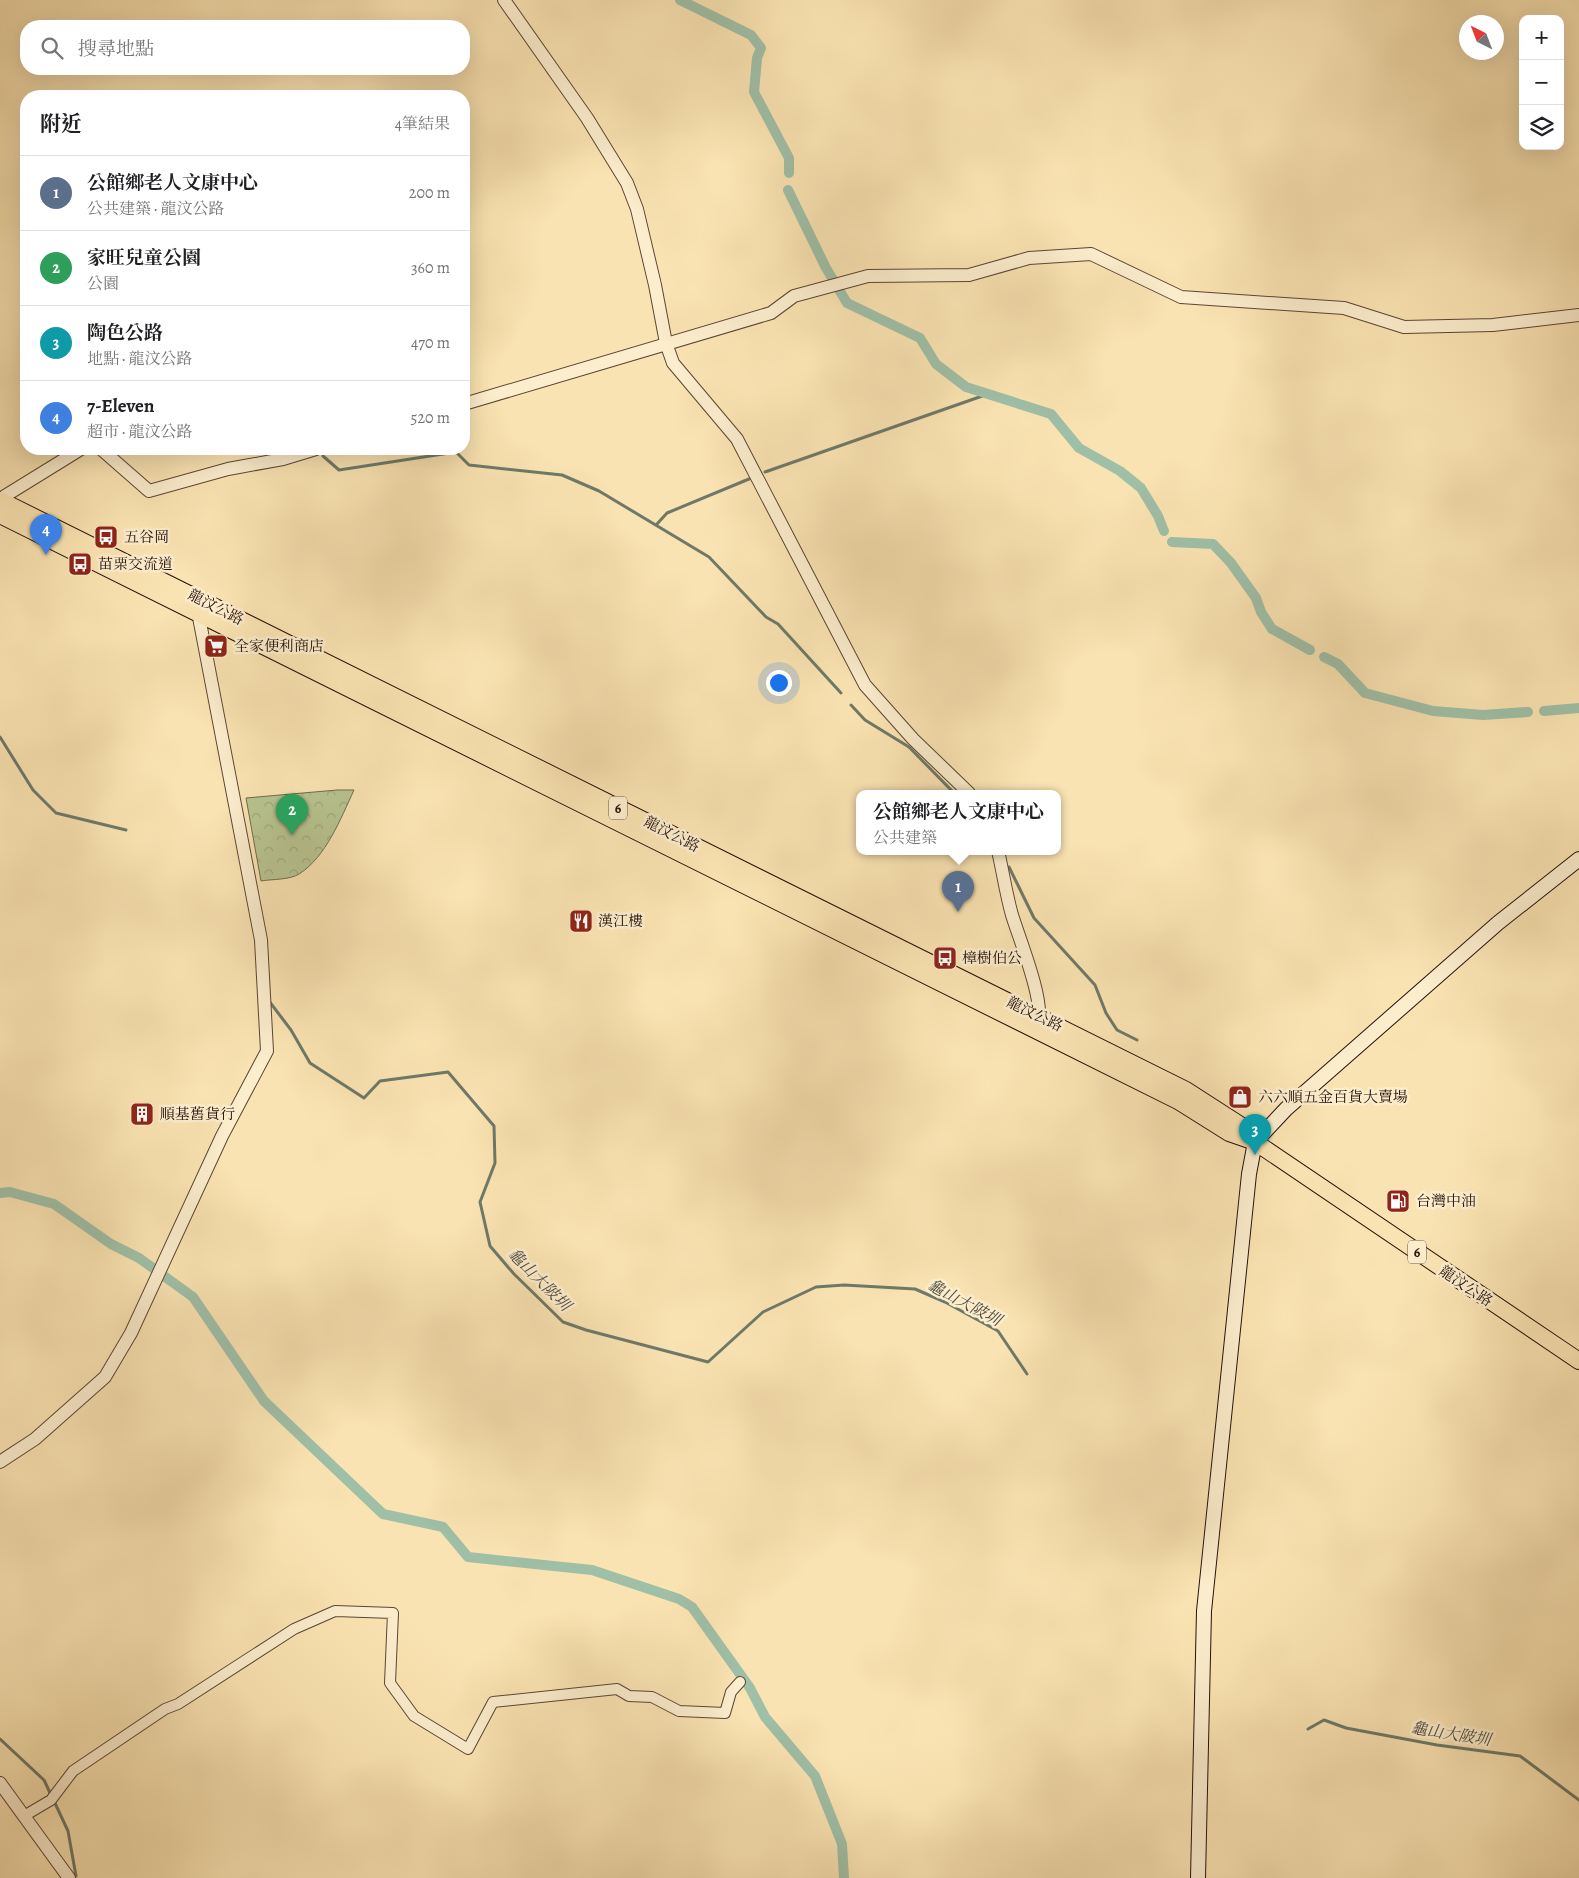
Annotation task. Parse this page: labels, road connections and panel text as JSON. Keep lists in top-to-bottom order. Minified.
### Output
{"streets":{"main road":["龍汶公路","6"]},"water":["龜山大陂圳"],"places":{"bus stop":["五谷岡","苗栗交流道","樟樹伯公"],"supermarket":["全家便利商店"],"restaurant":["漢江樓"],"shop":["六六順五金百貨大賣場"],"building":["順基舊貨行"],"fuel station":["台灣中油"]},"north":"top left","page":{"map_buttons":["+","−"],"search":"搜尋地點","heading":["附近","4筆結果"],"list":[{"mark":"1","name":"公館鄉老人文康中心","note":"公共建築 · 龍汶公路","value":"200 m"},{"mark":"2","name":"家旺兒童公園","note":"公園","value":"360 m"},{"mark":"3","name":"陶色公路","note":"地點 · 龍汶公路","value":"470 m"},{"mark":"4","name":"7-Eleven","note":"超市 · 龍汶公路","value":"520 m"}],"pins":["4","2","1","3"],"popup":["公館鄉老人文康中心","公共建築"]}}
